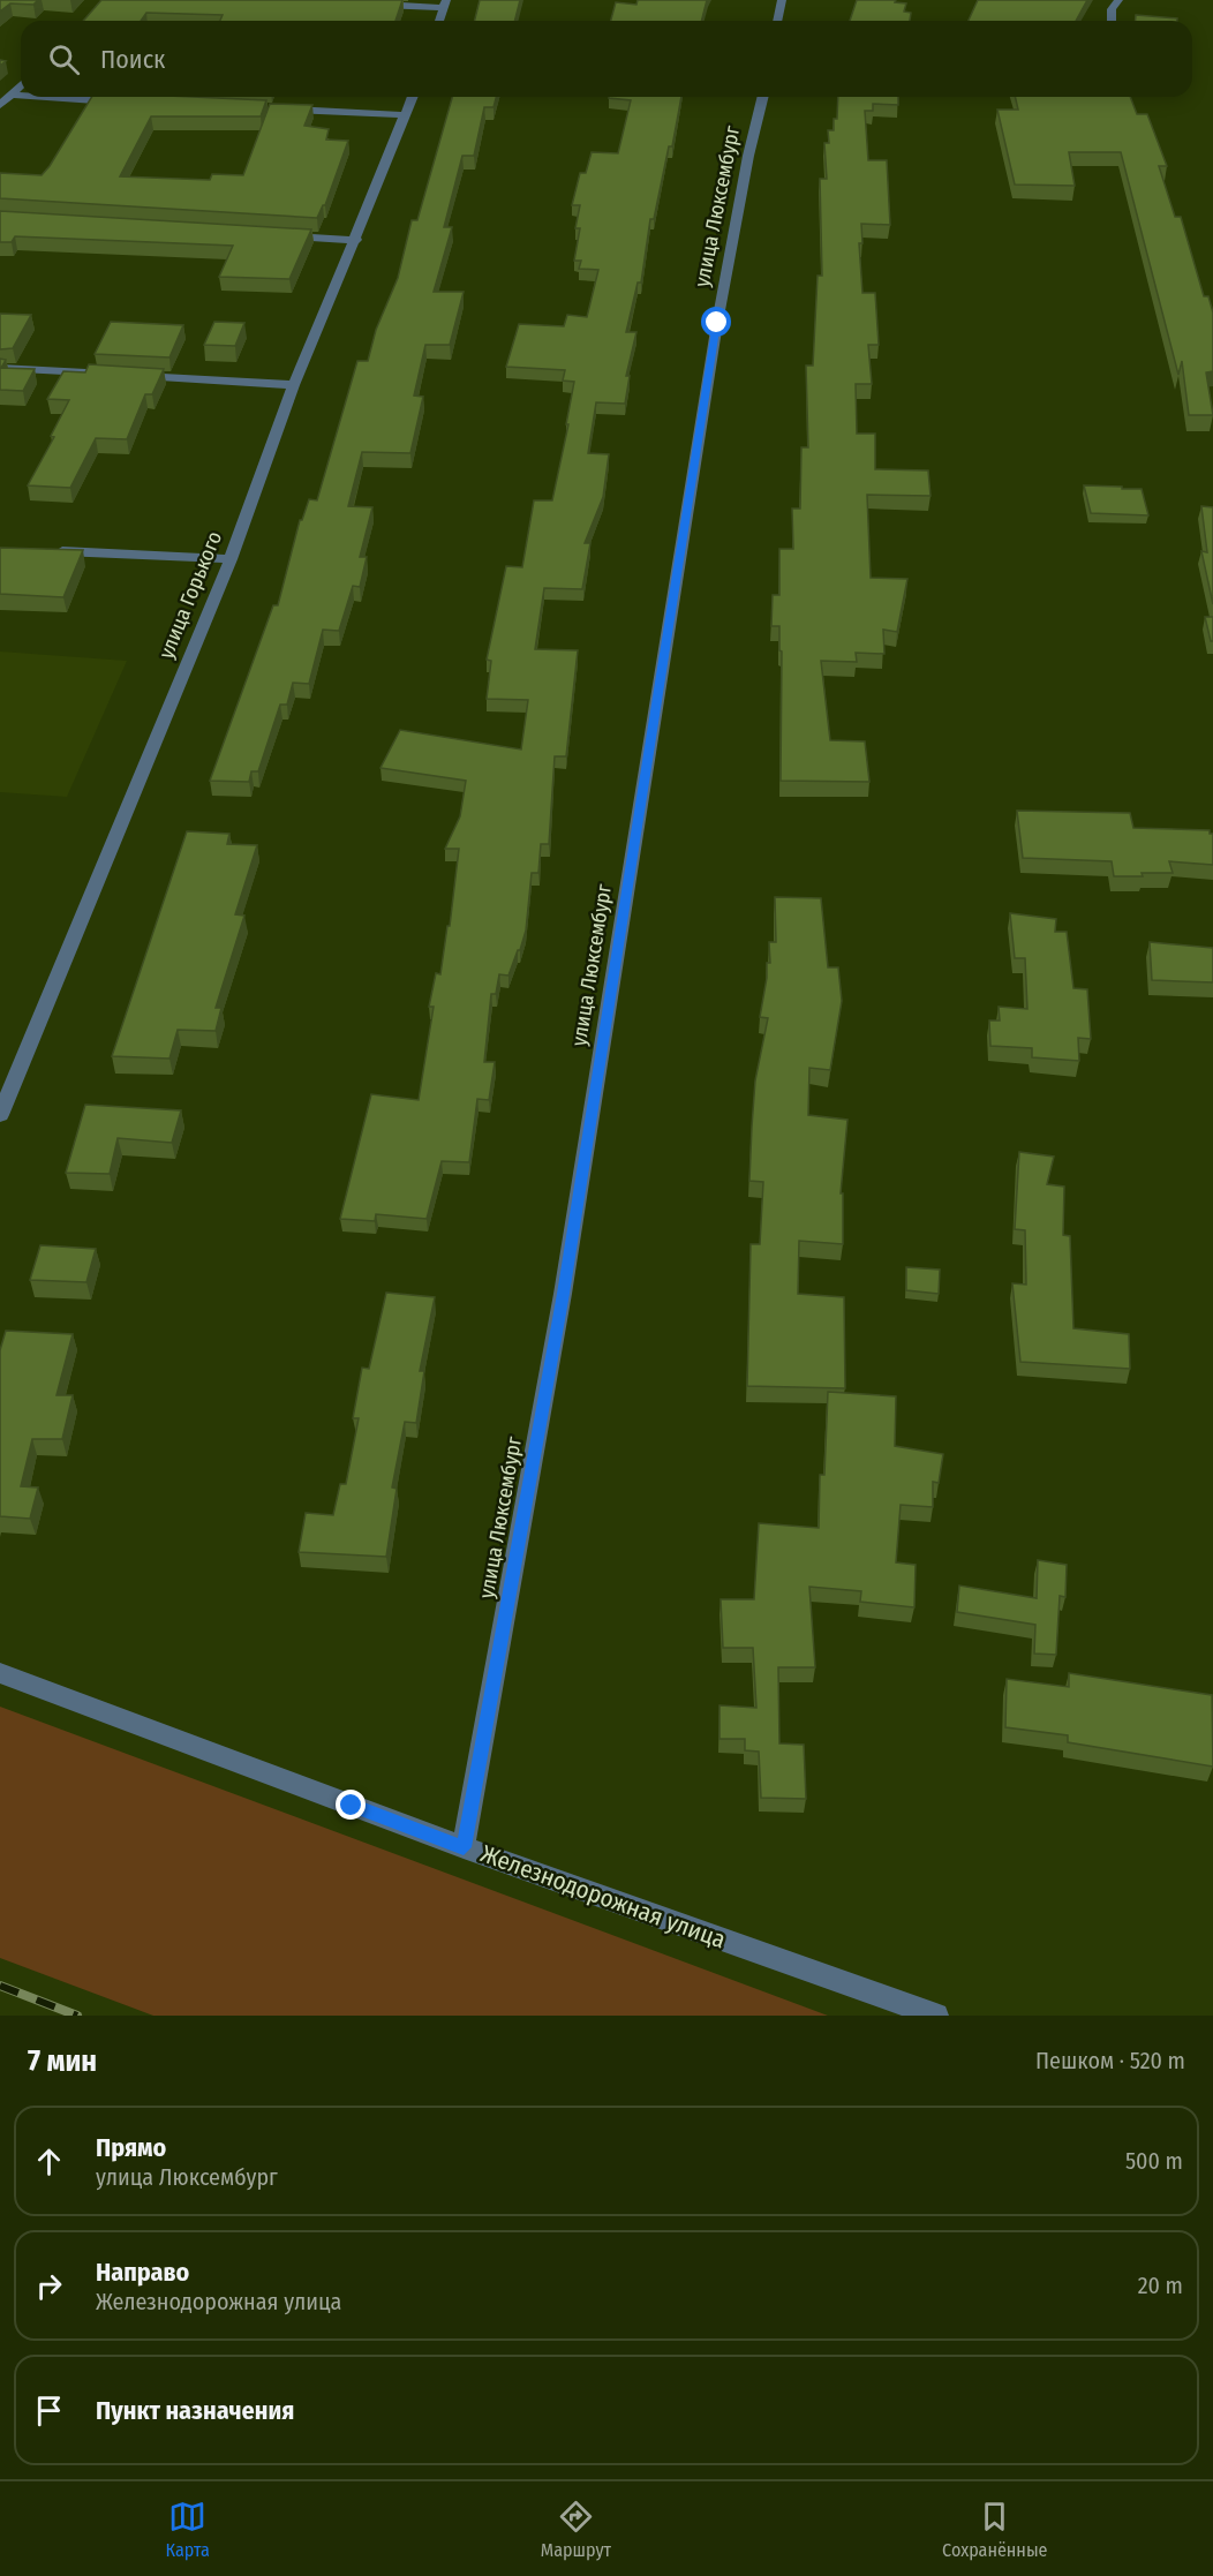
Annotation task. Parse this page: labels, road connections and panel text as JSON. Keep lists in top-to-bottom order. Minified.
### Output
{"streets":{"street":["улица Люксембург","улица Горького","Железнодорожная улица"]},"crossings":[["улица Люксембург","Железнодорожная улица"]],"page":{"search":"Поиск","heading":["7 мин","Пешком · 520 m"],"list":[["Прямо","улица Люксембург","500 m"],["Направо","Железнодорожная улица","20 m"],"Пункт назначения"],"nav":["Карта","Маршрут","Сохранённые"]}}
